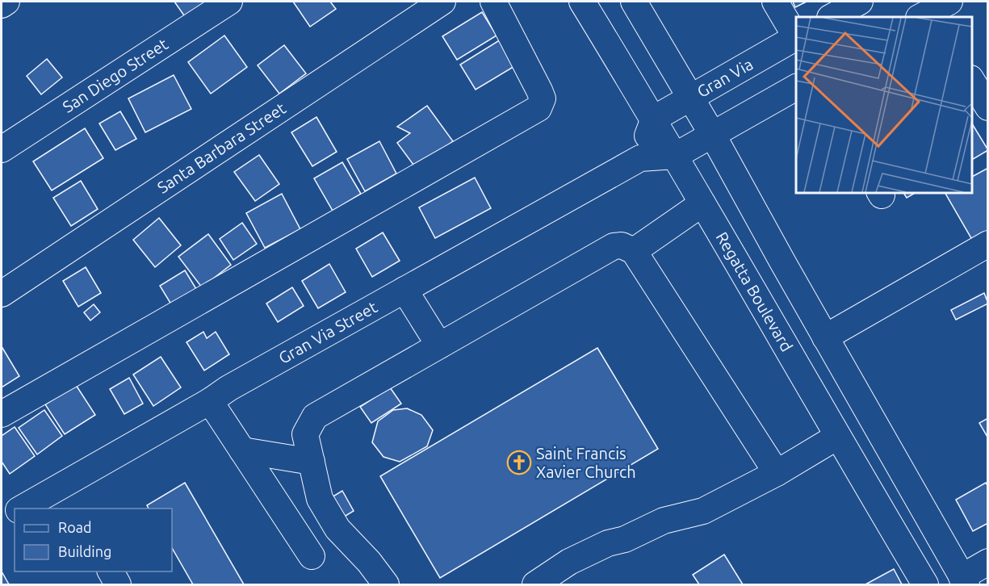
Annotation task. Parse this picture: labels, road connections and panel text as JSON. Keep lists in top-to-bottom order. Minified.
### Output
{"streets":{"street":["San Diego Street","Gran Via","Santa Barbara Street","Regatta Boulevard","Gran Via Street"]},"crossings":[["Gran Via","Regatta Boulevard"],["Regatta Boulevard","Gran Via Street"]],"places":{"church":["Saint Francis Xavier Church"]},"legend":["Road","Building"]}
